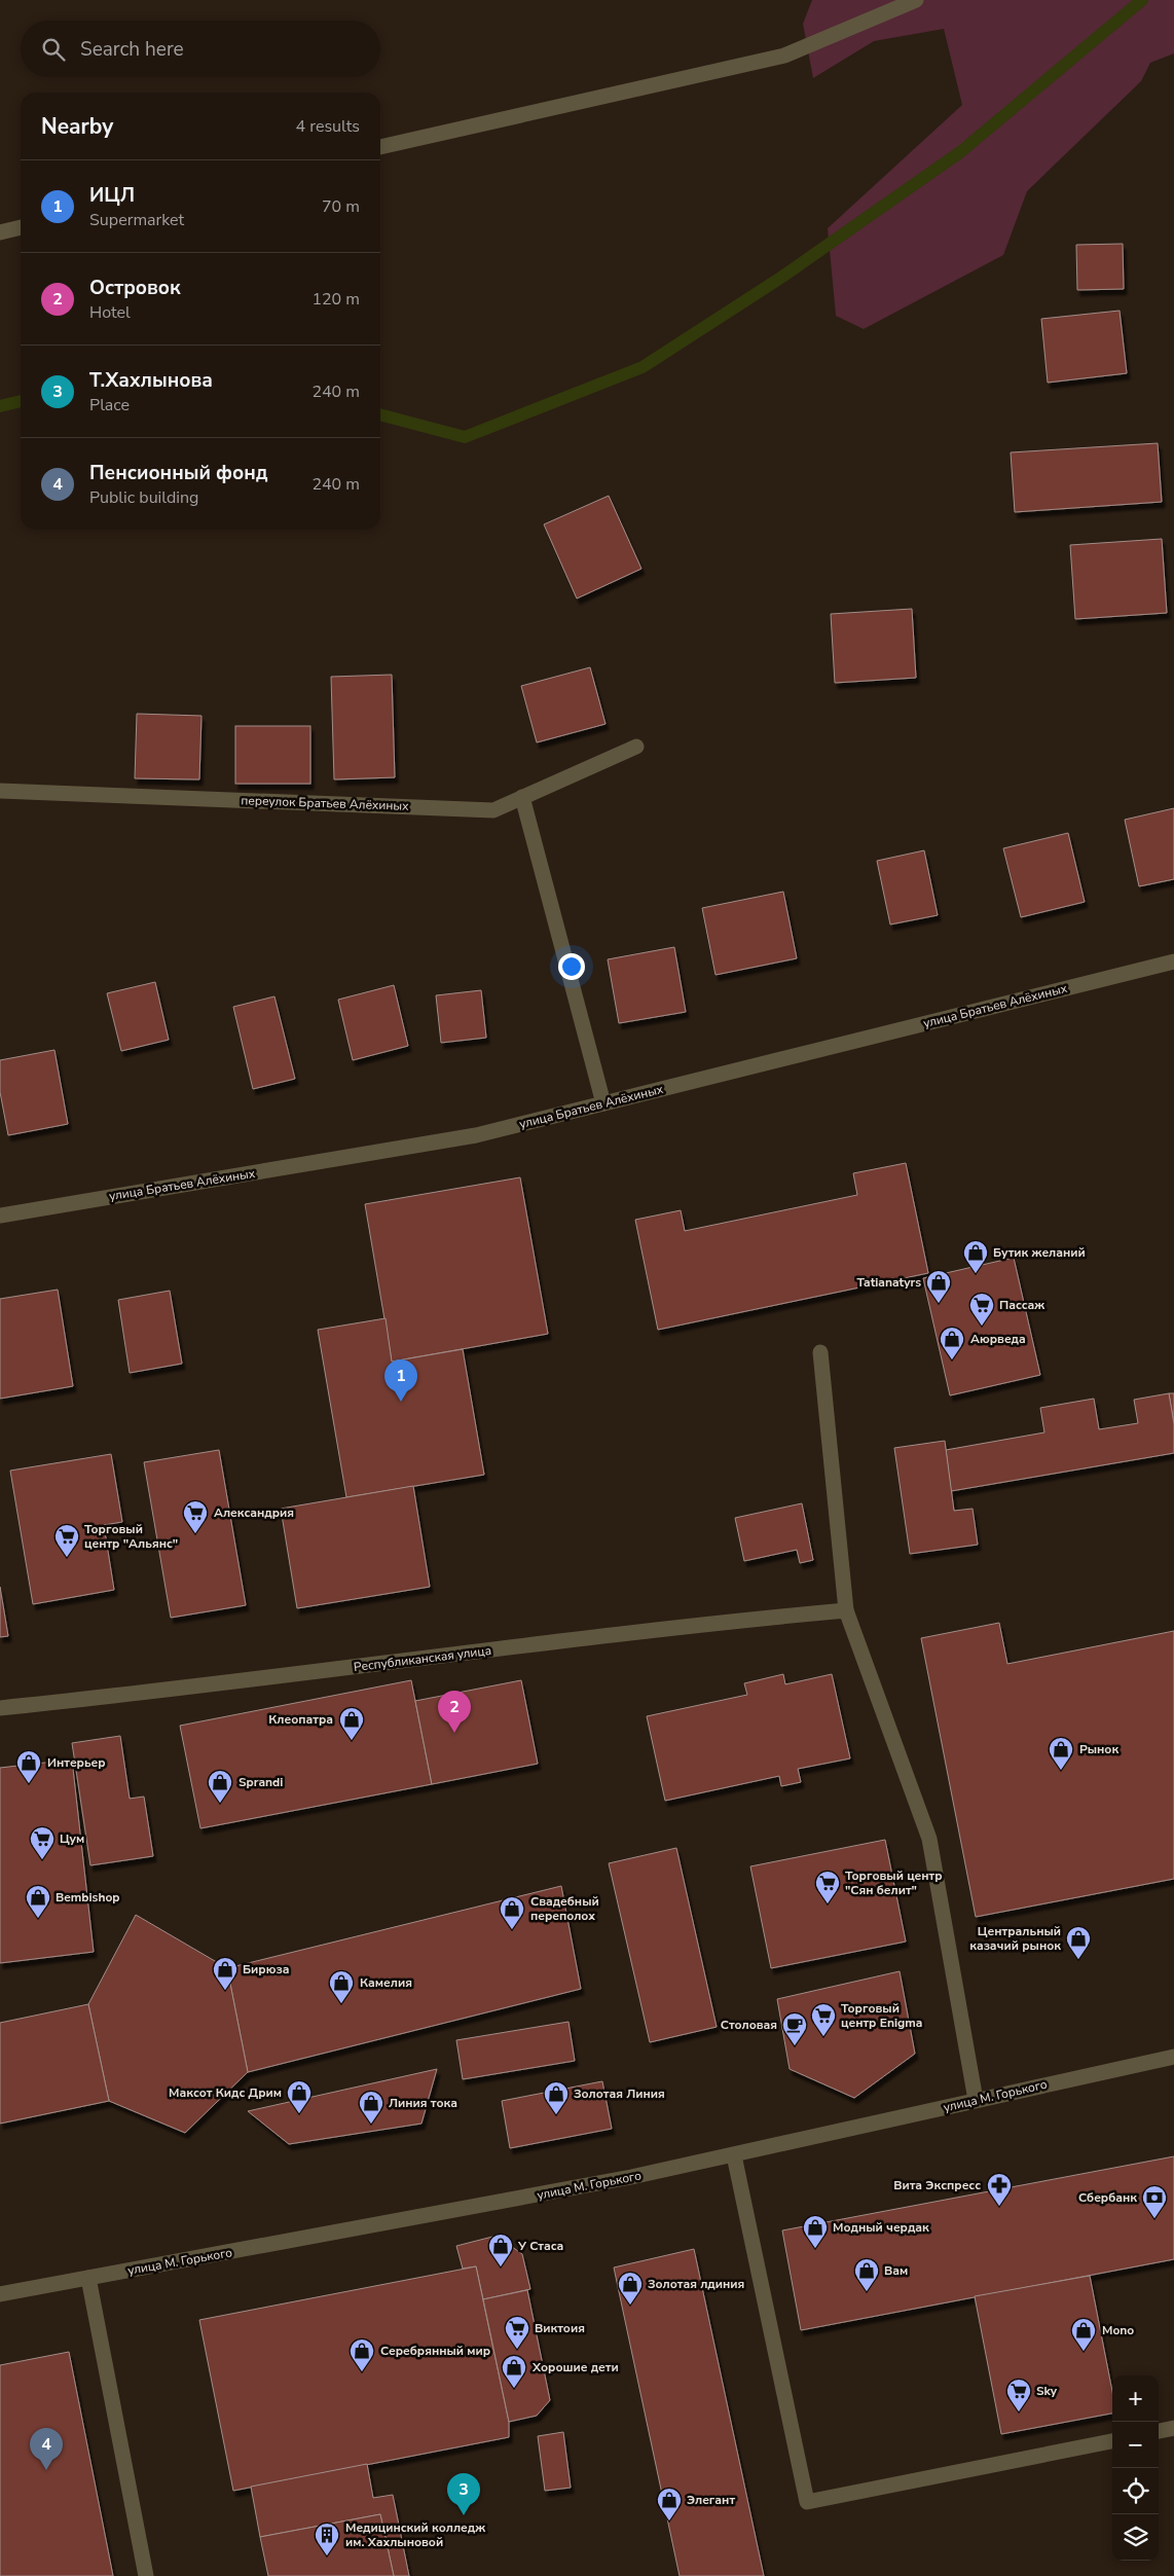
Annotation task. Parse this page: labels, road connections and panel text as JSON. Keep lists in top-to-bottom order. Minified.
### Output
{"streets":{"street":["переулок Братьев Алёхиных","улица Братьев Алёхиных","Республиканская улица","улица М. Горького"]},"places":{"shop":["Бутик желаний","Tatianatyrs","Аюрведа","Клеопатра","Рынок","Интерьер","Sprandi","Bembishop","Свадебный переполох","Центральный казачий рынок","Бирюза","Камелия","Максот Кидс Дрим","Золотая Линия","Линия тока","Модный чердак","У Стаса","Вам","Золотая лдиния","Mono","Серебрянный мир","Хорошие дети","Элегант"],"supermarket":["Пассаж","Александрия","Торговый центр \"Альянс\"","Цум","Торговый центр \"Сян белит\"","Торговый центр Enigma","Виктоия","Sky"],"cafe":["Столовая"],"pharmacy":["Вита Экспресс"],"bank":["Сбербанк"],"building":["Медицинский колледж им. Хахлыновой"]},"page":{"search":"Search here","heading":["Nearby","4 results"],"list":[{"mark":"1","name":"ИЦЛ","note":"Supermarket","value":"70 m"},{"mark":"2","name":"Островок","note":"Hotel","value":"120 m"},{"mark":"3","name":"Т.Хахлынова","note":"Place","value":"240 m"},{"mark":"4","name":"Пенсионный фонд","note":"Public building","value":"240 m"}],"pins":["1","2","4","3"],"map_buttons":["+","−"]}}
